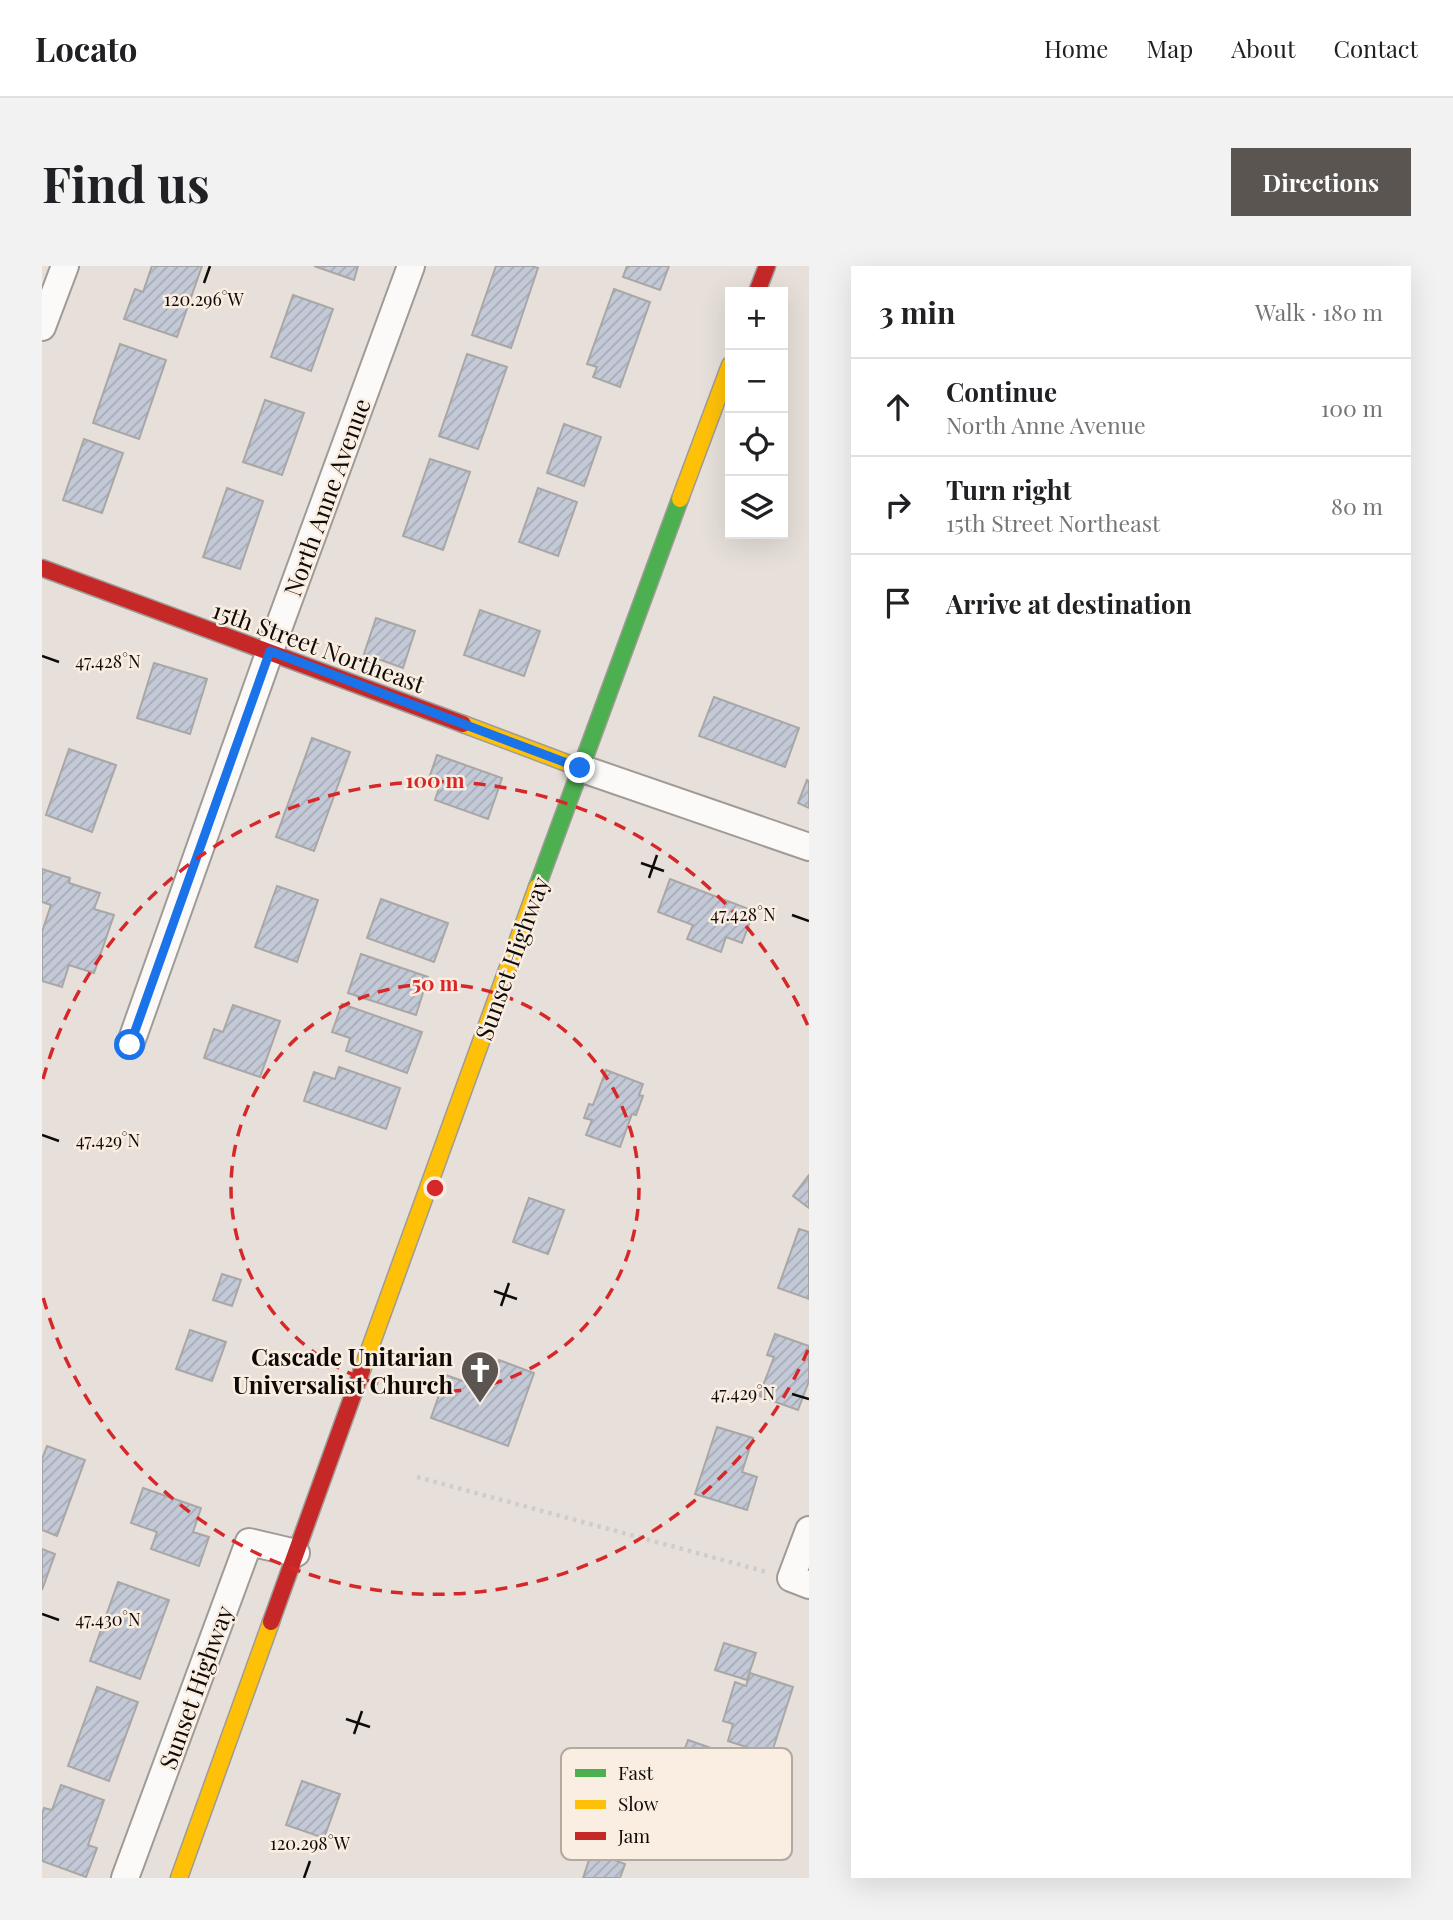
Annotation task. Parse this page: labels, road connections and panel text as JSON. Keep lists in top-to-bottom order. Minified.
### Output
{"streets":{"main road":["15th Street Northeast","Sunset Highway"],"street":["North Anne Avenue"]},"crossings":[["North Anne Avenue","15th Street Northeast"],["15th Street Northeast","Sunset Highway"]],"places":{"church":["Cascade Unitarian Universalist Church"]},"legend":["Fast","Slow","Jam"],"page":{"header":"Locato","nav":["Home","Map","About","Contact"],"buttons":"Directions","title":"Find us","heading":["3 min","Walk · 180 m"],"map_buttons":["+","−"],"list":[["Continue","North Anne Avenue","100 m"],["Turn right","15th Street Northeast","80 m"],"Arrive at destination"]},"coordinates":["120.296°W","47.428°N","47.429°N","47.430°N","120.298°W"],"rings":["100 m","50 m"]}
